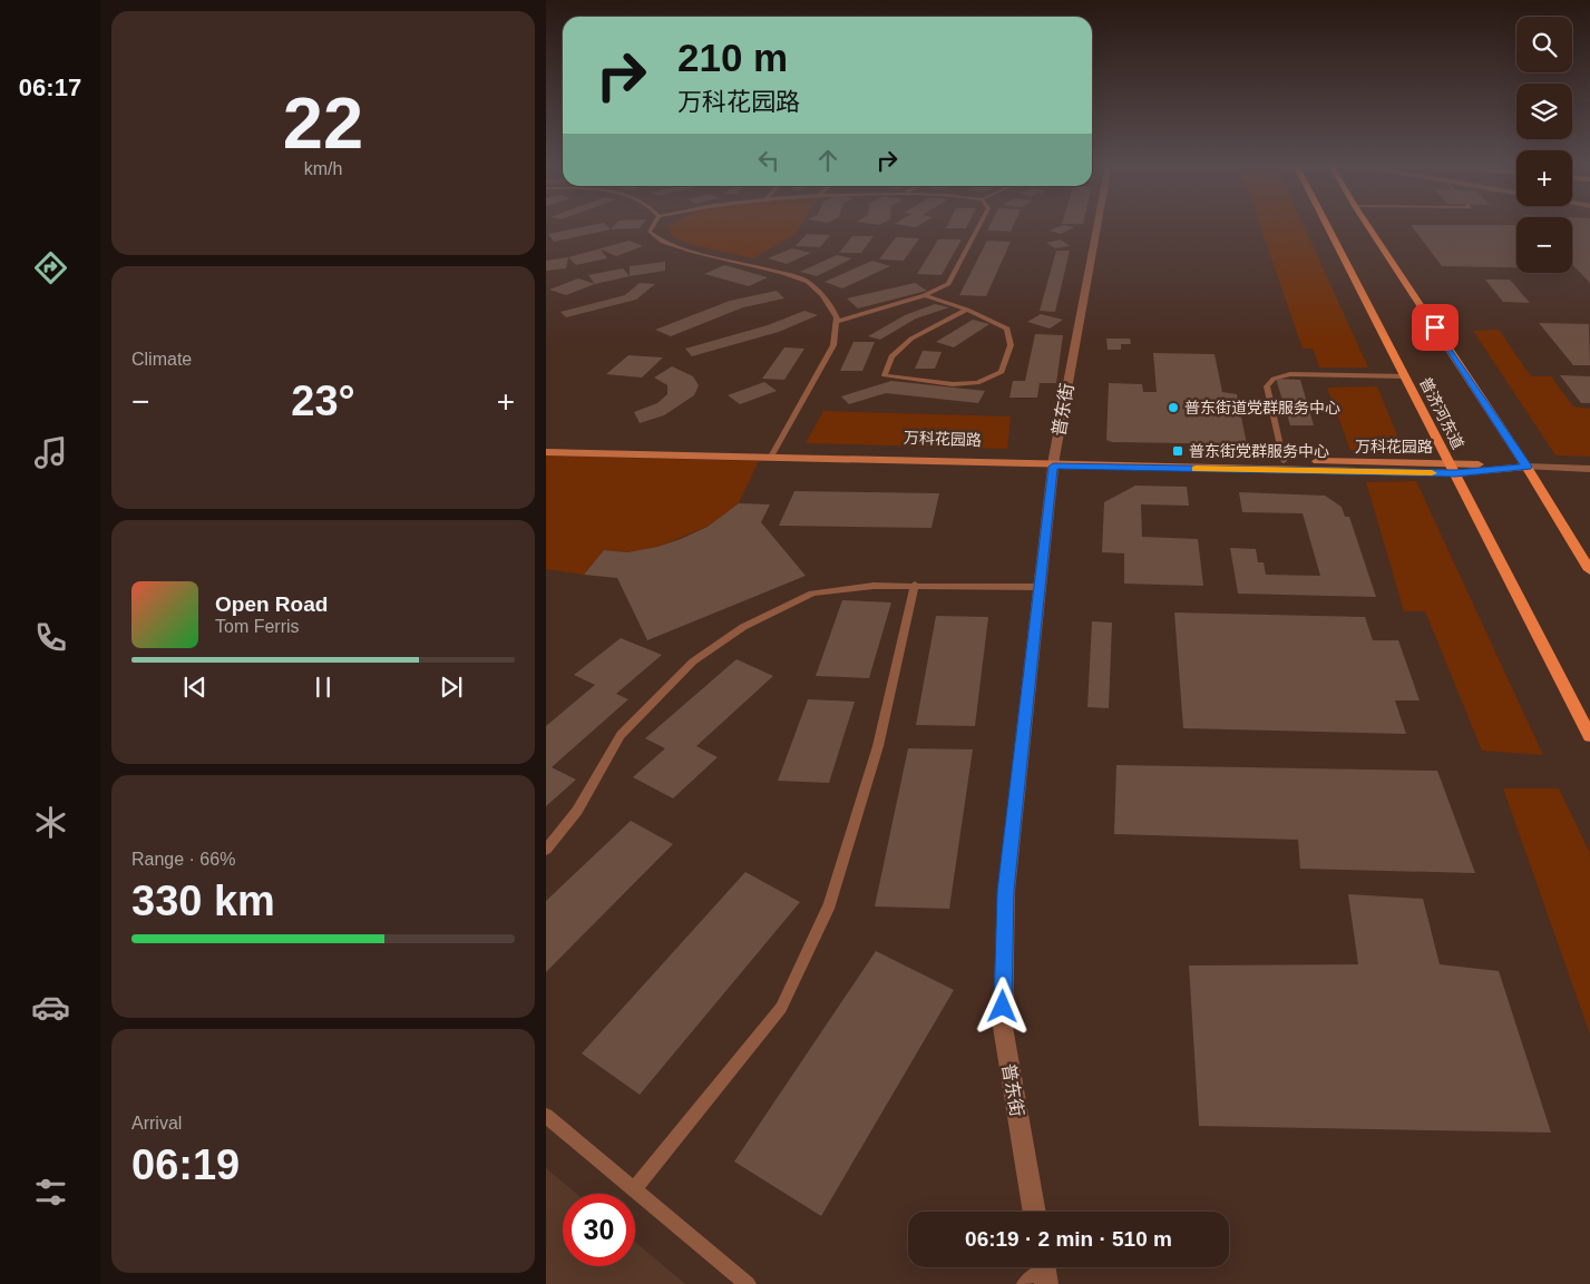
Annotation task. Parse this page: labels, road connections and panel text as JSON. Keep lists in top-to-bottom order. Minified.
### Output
{"streets":{"main road":["普济河东道"],"street":["普东街","万科花园路"]},"crossings":[["普东街","万科花园路"],["普济河东道","万科花园路"]],"places":{"other":["普东街道党群服务中心"],"transit":["普东街党群服务中心"]},"page":{"tabs":"06:17","tile":[["22","km/h"],"Climate",["Range · 66%","330 km"],["Arrival","06:19"]],"map_buttons":["+","−"],"turn":["210 m","万科花园路"],"heat":["−","23°","+"],"song":["Open Road","Tom Ferris"],"limit":"30","trip":"06:19 · 2 min · 510 m"}}
